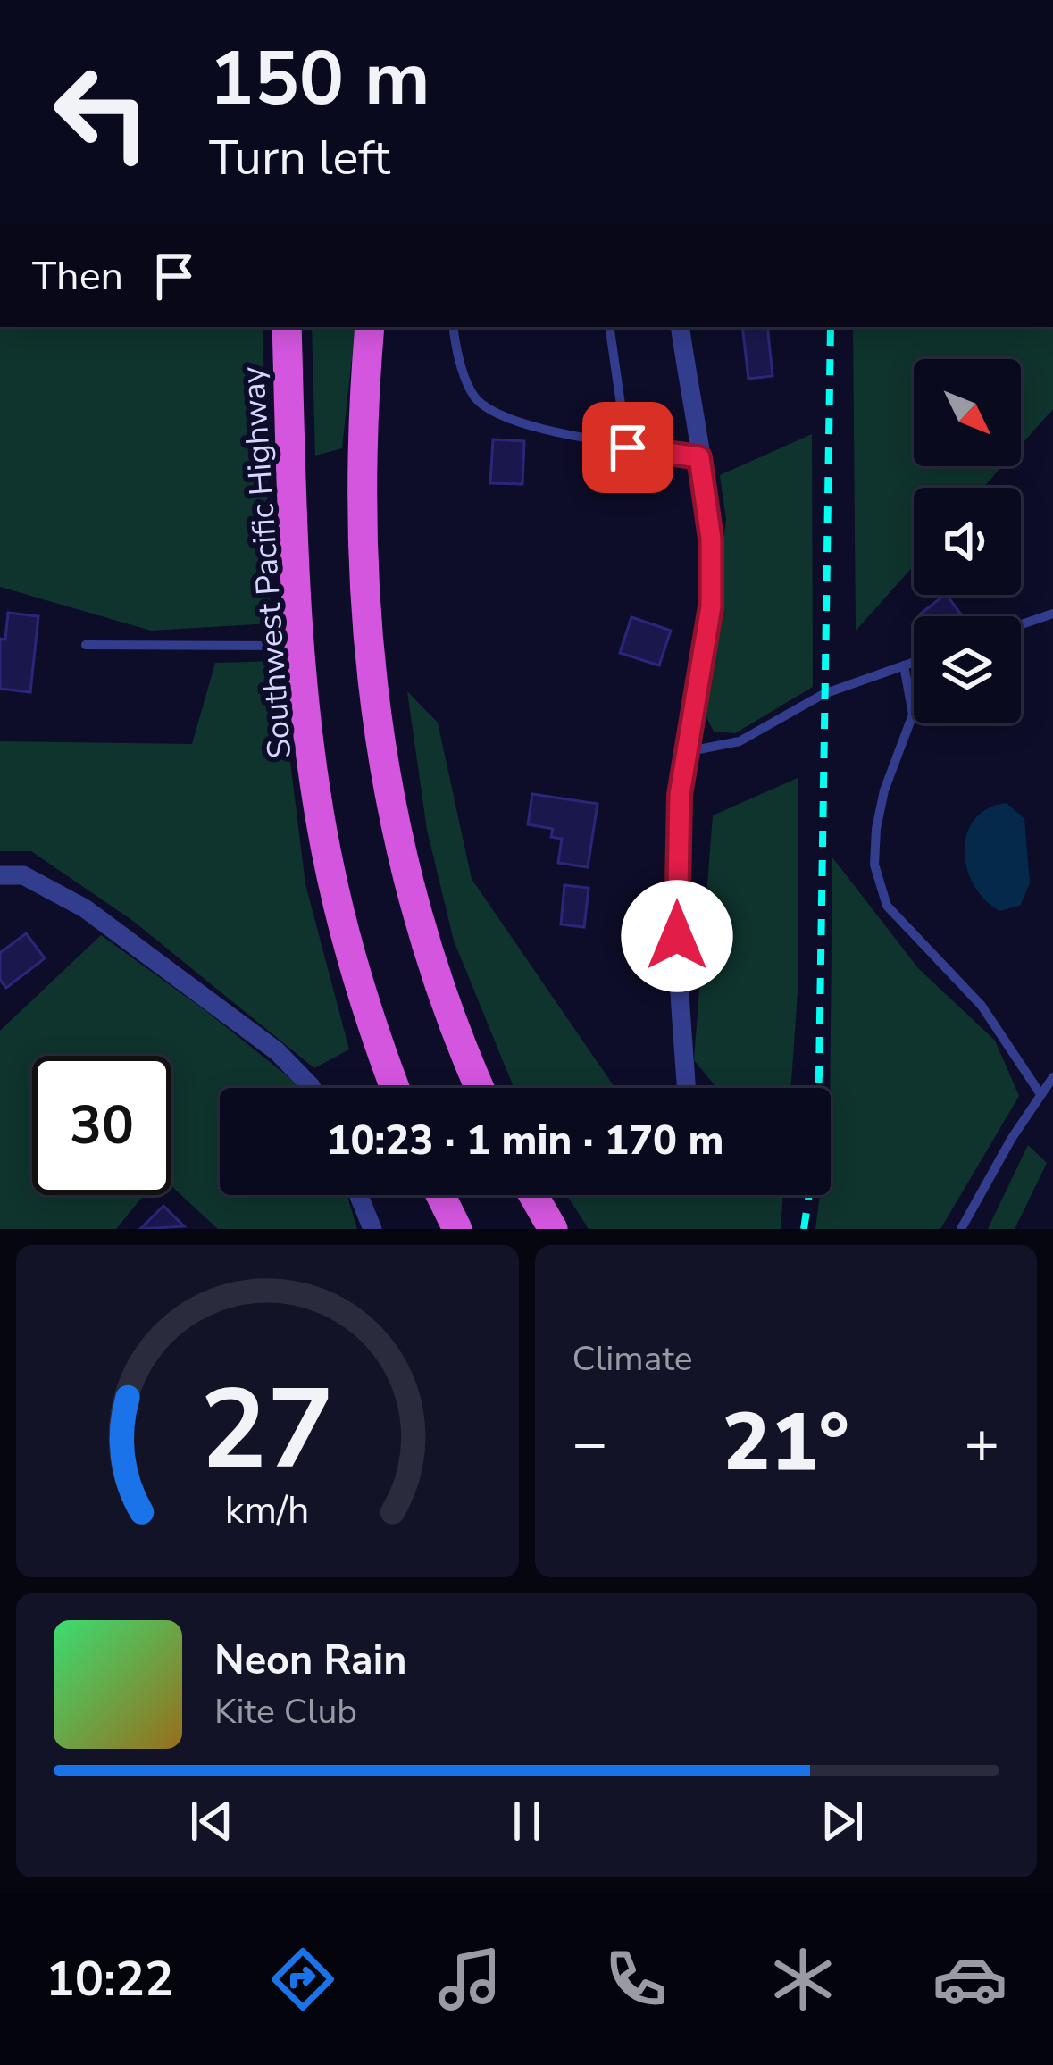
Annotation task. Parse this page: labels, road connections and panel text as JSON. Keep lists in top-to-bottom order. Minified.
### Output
{"streets":{"highway":["Southwest Pacific Highway"]},"north":"bottom right","page":{"turn":["150 m","Turn left"],"then":"Then","limit":"30","trip":"10:23 · 1 min · 170 m","tile":"Climate","heat":["−","21°","+"],"song":["Neon Rain","Kite Club"],"tabs":"10:22","gauge":["27","km/h"]}}
